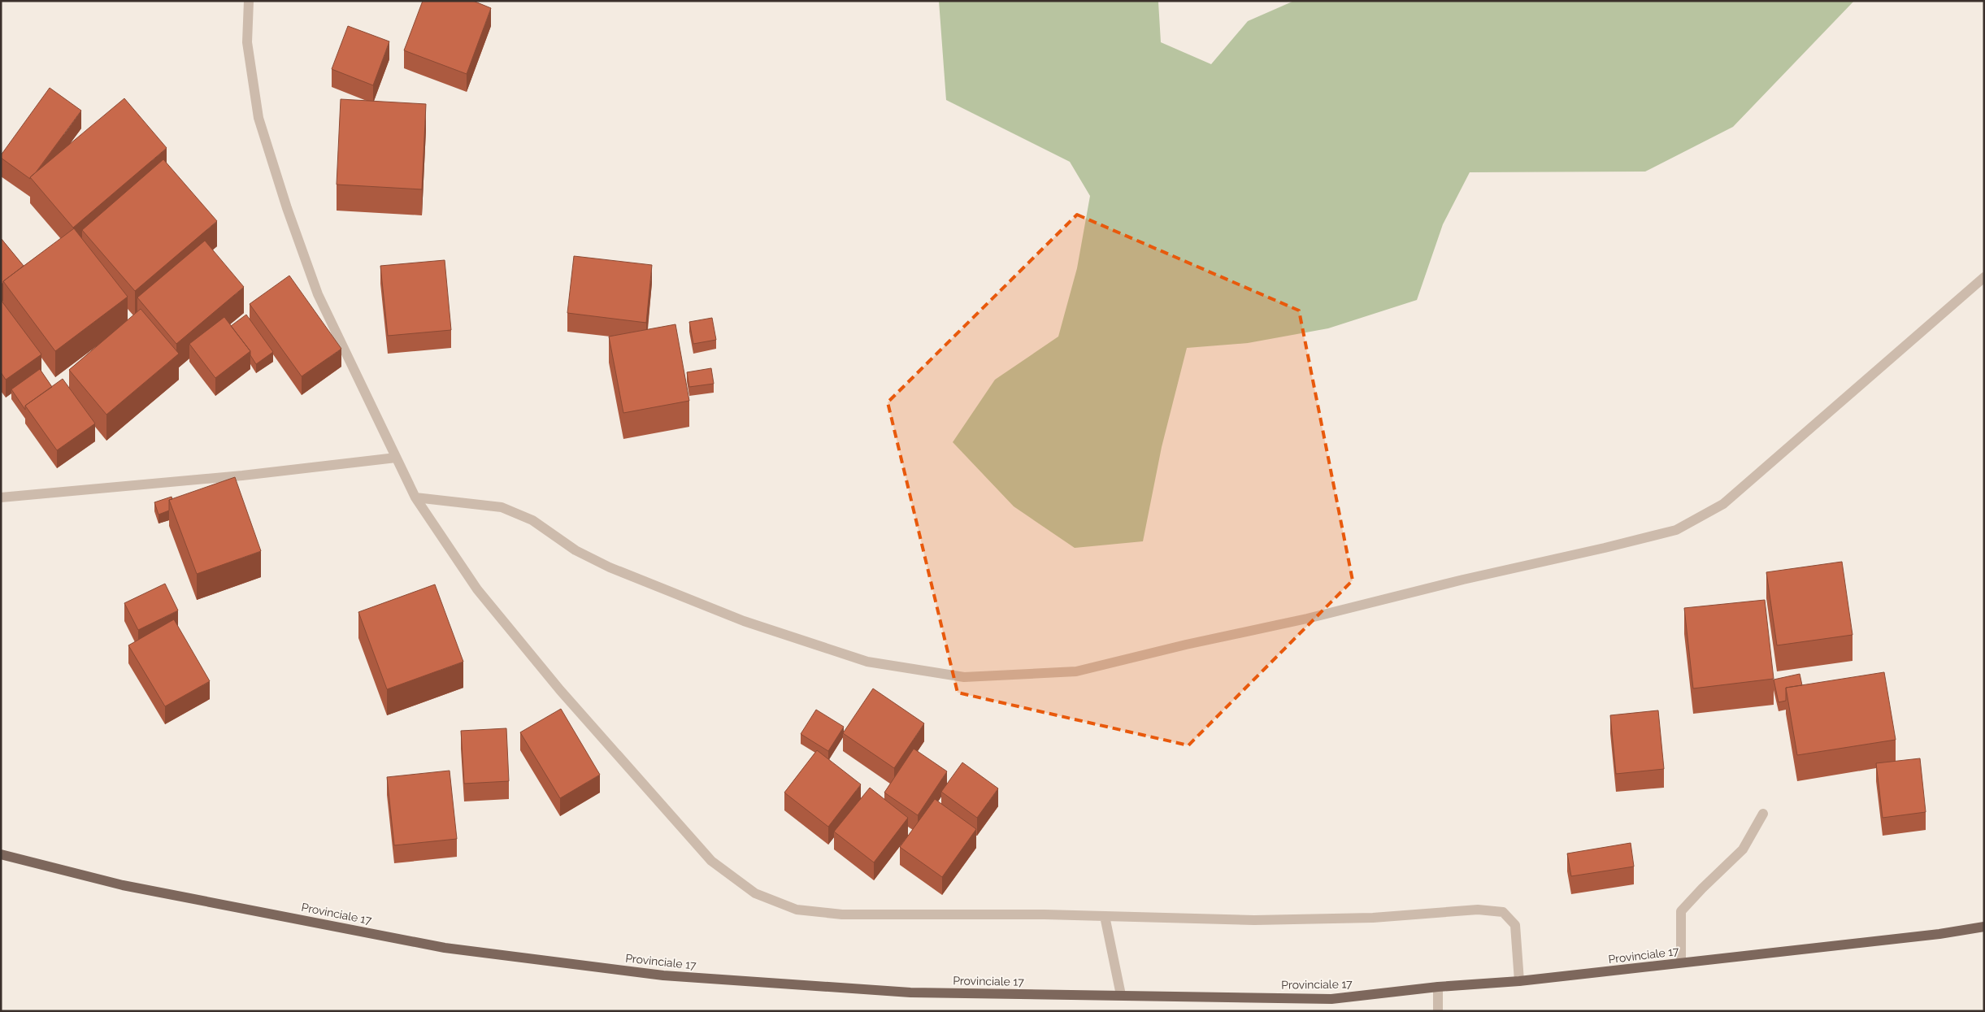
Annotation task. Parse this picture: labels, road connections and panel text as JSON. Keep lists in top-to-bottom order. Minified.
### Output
{"streets":{"main road":["Provinciale 17"]}}
